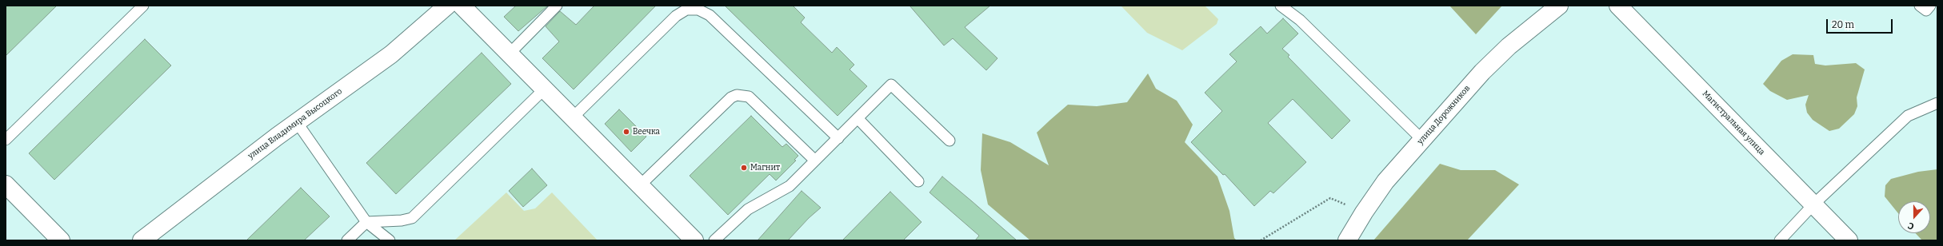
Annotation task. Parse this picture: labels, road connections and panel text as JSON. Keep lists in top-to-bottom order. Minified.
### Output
{"streets":{"street":["улица Дорожников","Магистральная улица","улица Владимира Высоцкого"]},"places":["Веечка","Магнит"],"scale_bar":"20 m","north":"bottom"}
